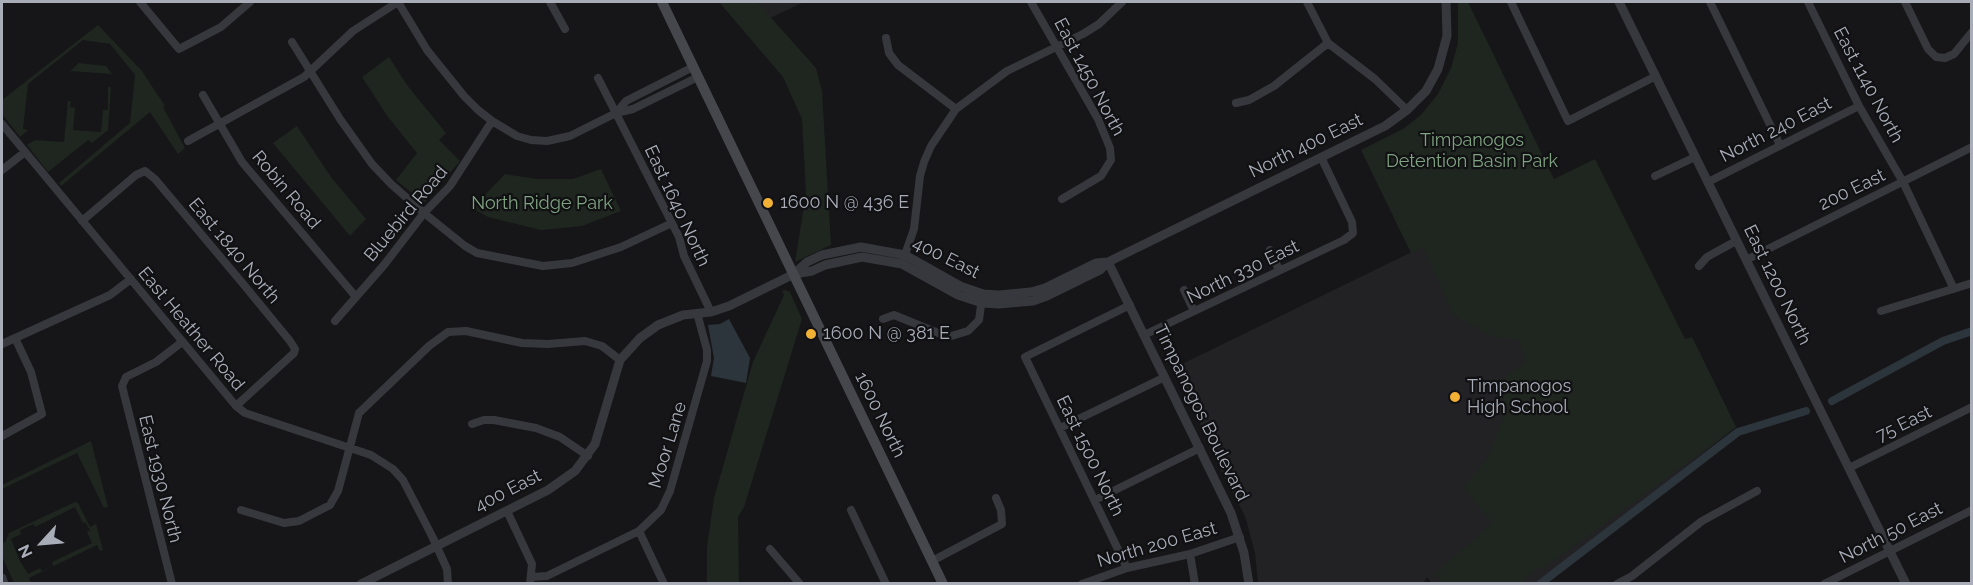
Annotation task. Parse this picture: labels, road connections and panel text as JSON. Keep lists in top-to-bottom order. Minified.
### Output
{"streets":{"main road":["1600 North"],"street":["East 1450 North","East 1140 North","North 240 East","North 400 East","Robin Road","200 East","East 1640 North","Bluebird Road","East 1840 North","400 East","North 330 East","East 1200 North","East Heather Road","Timpanogos Boulevard","75 East","Moor Lane","East 1500 North","East 1930 North","North 50 East","North 200 East"]},"crossings":[["East 1140 North","North 240 East"],["East 1140 North","200 East"],["North 240 East","East 1200 North"],["North 400 East","400 East"],["North 400 East","North 330 East"],["North 400 East","Timpanogos Boulevard"],["Robin Road","Bluebird Road"],["200 East","East 1200 North"],["East 1640 North","400 East"],["East 1840 North","East Heather Road"],["400 East","East Heather Road"],["400 East","Timpanogos Boulevard"],["400 East","1600 North"],["400 East","Moor Lane"],["North 330 East","Timpanogos Boulevard"],["East 1200 North","75 East"],["East 1200 North","North 50 East"],["East Heather Road","East 1930 North"],["Timpanogos Boulevard","East 1500 North"],["Timpanogos Boulevard","North 200 East"],["East 1500 North","North 200 East"]],"parks":["Timpanogos Detention Basin Park","North Ridge Park"],"places":["1600 N @ 436 E","1600 N @ 381 E","Timpanogos High School"],"north":"bottom left"}
